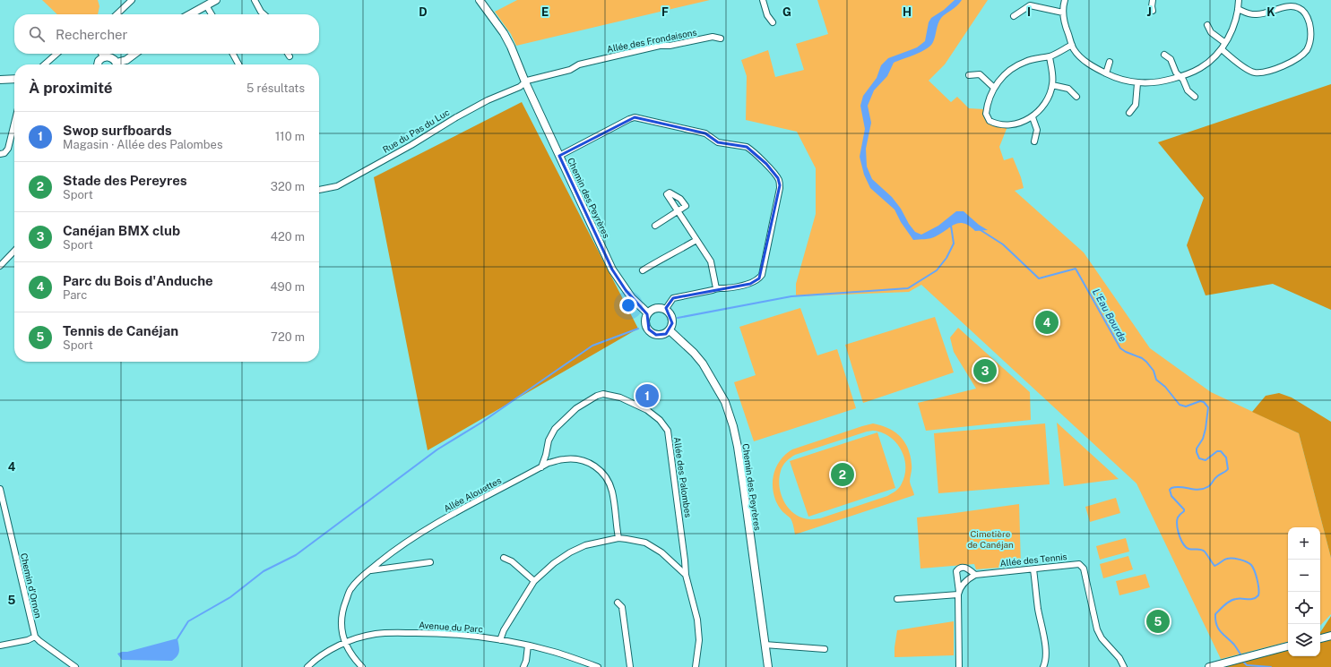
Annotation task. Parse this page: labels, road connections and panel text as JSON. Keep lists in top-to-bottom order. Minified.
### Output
{"streets":{"street":["Allée des Frondaisons","Rue du Pas du Luc","Chemin des Peyrères","Allée des Palombes","Allée Alouettes","Allée des Tennis","Chemin d'Ornon","Avenue du Parc"]},"crossings":[["Allée des Frondaisons","Rue du Pas du Luc"],["Allée des Frondaisons","Chemin des Peyrères"],["Rue du Pas du Luc","Chemin des Peyrères"],["Allée des Palombes","Allée Alouettes"],["Allée Alouettes","Avenue du Parc"]],"water":["L'Eau Bourde"],"parks":["Cimetière de Canéjan"],"page":{"search":"Rechercher","heading":["À proximité","5 résultats"],"list":[{"mark":"1","name":"Swop surfboards","note":"Magasin · Allée des Palombes","value":"110 m"},{"mark":"2","name":"Stade des Pereyres","note":"Sport","value":"320 m"},{"mark":"3","name":"Canéjan BMX club","note":"Sport","value":"420 m"},{"mark":"4","name":"Parc du Bois d'Anduche","note":"Parc","value":"490 m"},{"mark":"5","name":"Tennis de Canéjan","note":"Sport","value":"720 m"}],"pins":["4","3","1","2","5"],"map_buttons":["+","−"]},"grid":{"columns":["D","E","F","G","H","I","J","K"],"rows":["4","5"]}}
